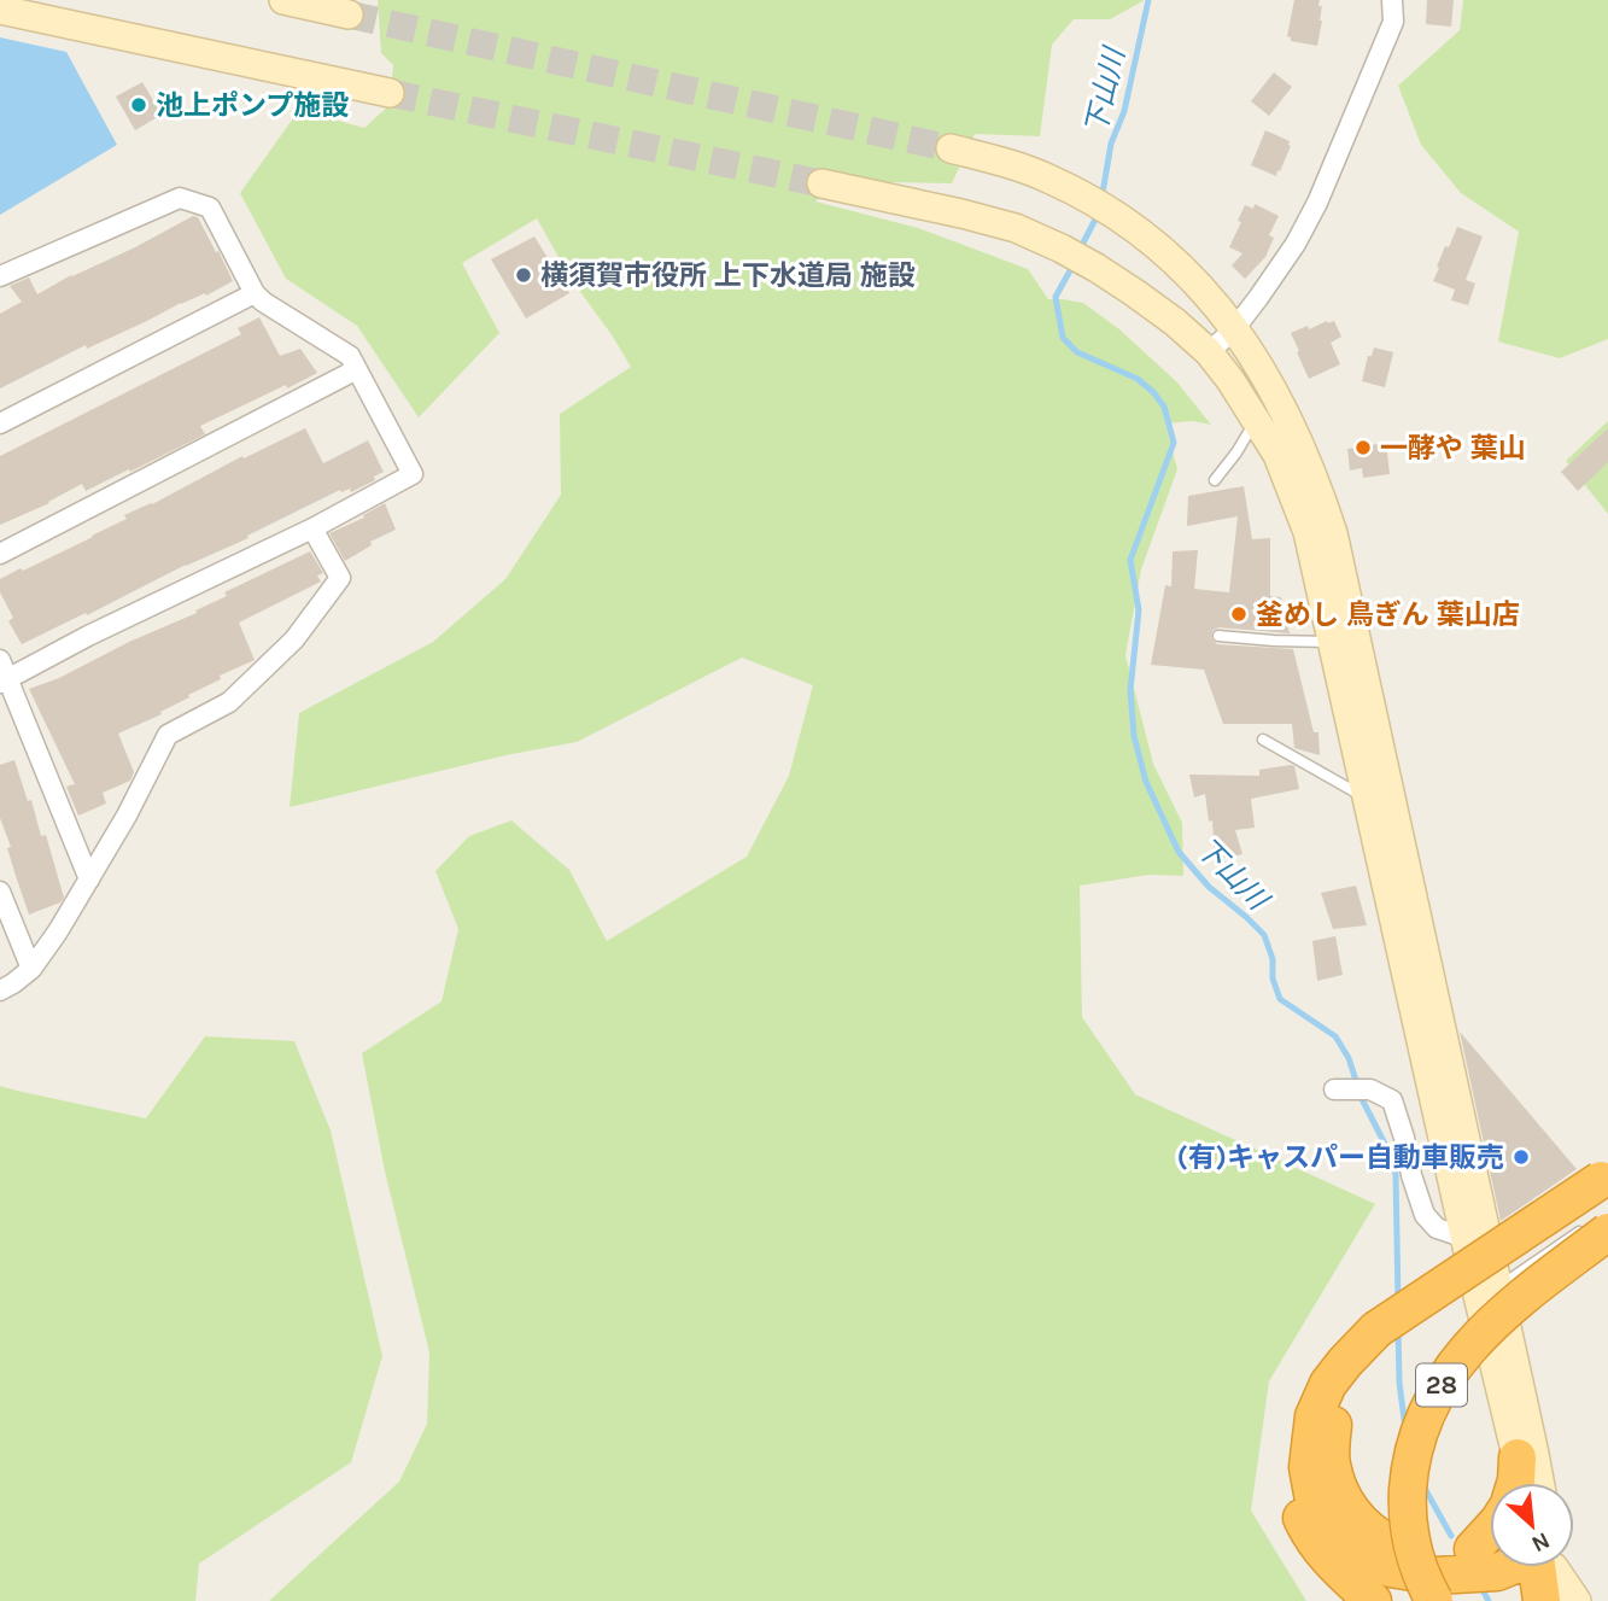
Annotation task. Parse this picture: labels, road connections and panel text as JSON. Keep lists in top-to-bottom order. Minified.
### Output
{"streets":{"highway":["28"]},"water":["下山川"],"places":["池上ポンプ施設","横須賀市役所 上下水道局 施設","一酵や 葉山","釜めし 鳥ぎん 葉山店","(有)キャスパー自動車販売"],"north":"bottom right"}
